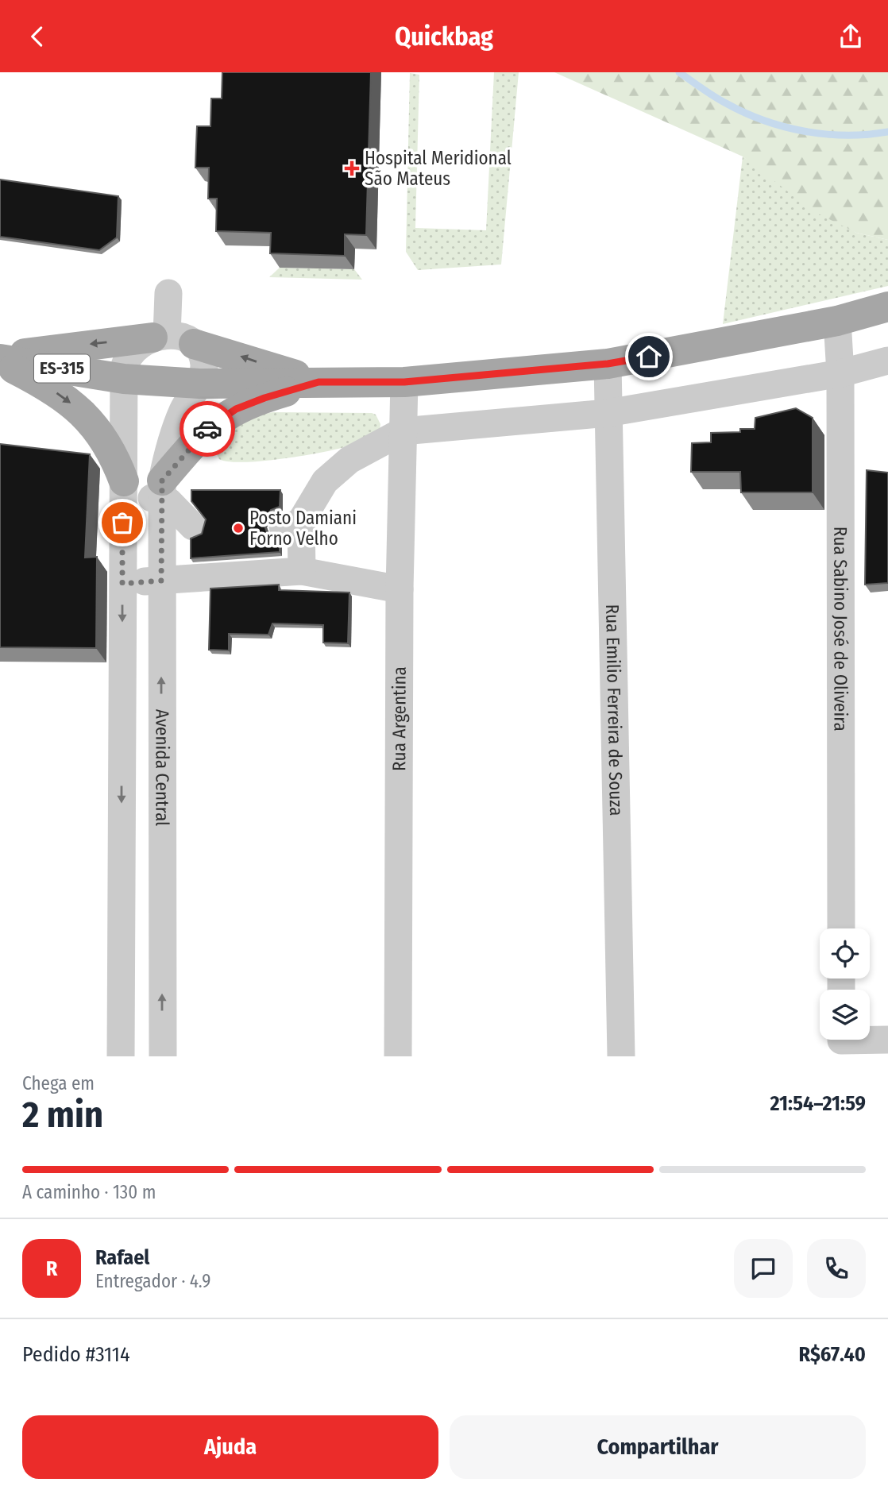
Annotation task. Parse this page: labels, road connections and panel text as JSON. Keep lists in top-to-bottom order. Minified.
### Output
{"streets":{"main road":["ES-315"],"street":["Rua Sabino José de Oliveira","Rua Emilio Ferreira de Souza","Rua Argentina","Avenida Central"]},"crossings":[["ES-315","Rua Sabino José de Oliveira"],["ES-315","Rua Emilio Ferreira de Souza"],["ES-315","Rua Argentina"],["ES-315","Avenida Central"]],"places":{"health":["Hospital Meridional São Mateus"],"other":["Posto Damiani Forno Velho"]},"page":{"header":"Quickbag","heading":["2 min","Chega em","21:54–21:59"],"panel":["Rafael","Entregador · 4.9","Pedido #3114","R$67.40"],"bar":"A caminho · 130 m","round":"R","buttons":["Ajuda","Compartilhar"]}}
